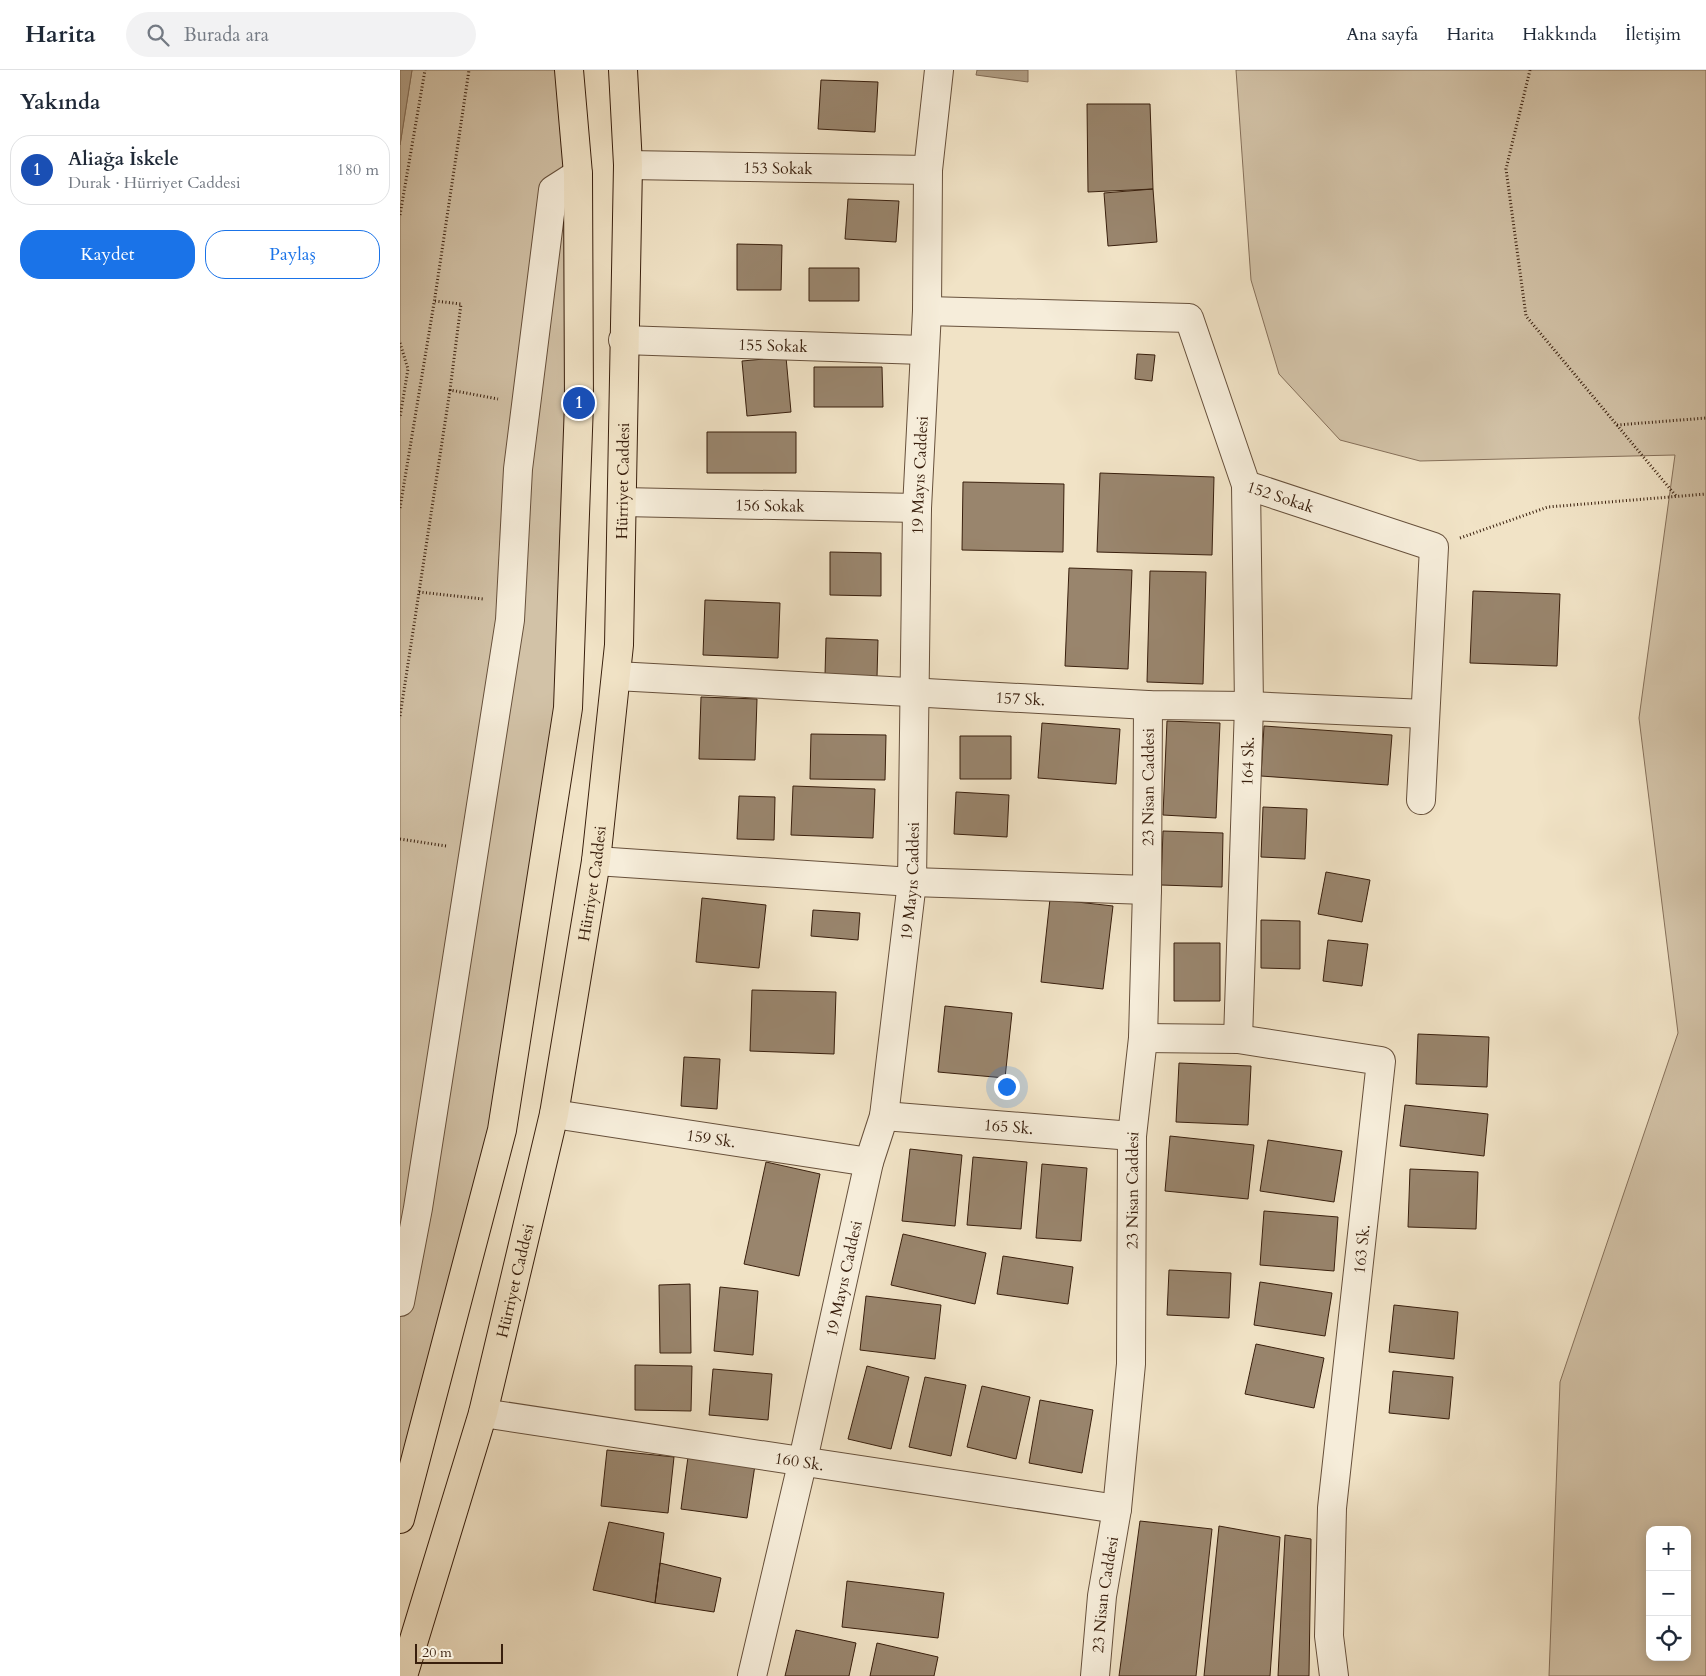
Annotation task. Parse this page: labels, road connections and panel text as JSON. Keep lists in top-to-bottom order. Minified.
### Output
{"streets":{"highway":["Hürriyet Caddesi"],"street":["153 Sokak","155 Sokak","19 Mayıs Caddesi","152 Sokak","156 Sokak","157 Sk.","164 Sk.","23 Nisan Caddesi","165 Sk.","159 Sk.","163 Sk.","160 Sk."]},"crossings":[["153 Sokak","19 Mayıs Caddesi"],["153 Sokak","Hürriyet Caddesi"],["155 Sokak","19 Mayıs Caddesi"],["155 Sokak","Hürriyet Caddesi"],["19 Mayıs Caddesi","152 Sokak"],["19 Mayıs Caddesi","156 Sokak"],["19 Mayıs Caddesi","157 Sk."],["19 Mayıs Caddesi","165 Sk."],["19 Mayıs Caddesi","159 Sk."],["19 Mayıs Caddesi","160 Sk."],["Hürriyet Caddesi","156 Sokak"],["Hürriyet Caddesi","157 Sk."],["Hürriyet Caddesi","159 Sk."],["Hürriyet Caddesi","160 Sk."],["152 Sokak","164 Sk."],["157 Sk.","164 Sk."],["157 Sk.","23 Nisan Caddesi"],["164 Sk.","163 Sk."],["23 Nisan Caddesi","165 Sk."],["23 Nisan Caddesi","163 Sk."],["23 Nisan Caddesi","160 Sk."]],"scale_bar":"20 m","page":{"header":"Harita","search":"Burada ara","nav":["Ana sayfa","Harita","Hakkında","İletişim"],"heading":"Yakında","list":[{"mark":"1","name":"Aliağa İskele","note":"Durak · Hürriyet Caddesi","value":"180 m"}],"buttons":["Kaydet","Paylaş"],"pins":"1","map_buttons":["+","−"],"scale":"20 m"}}
